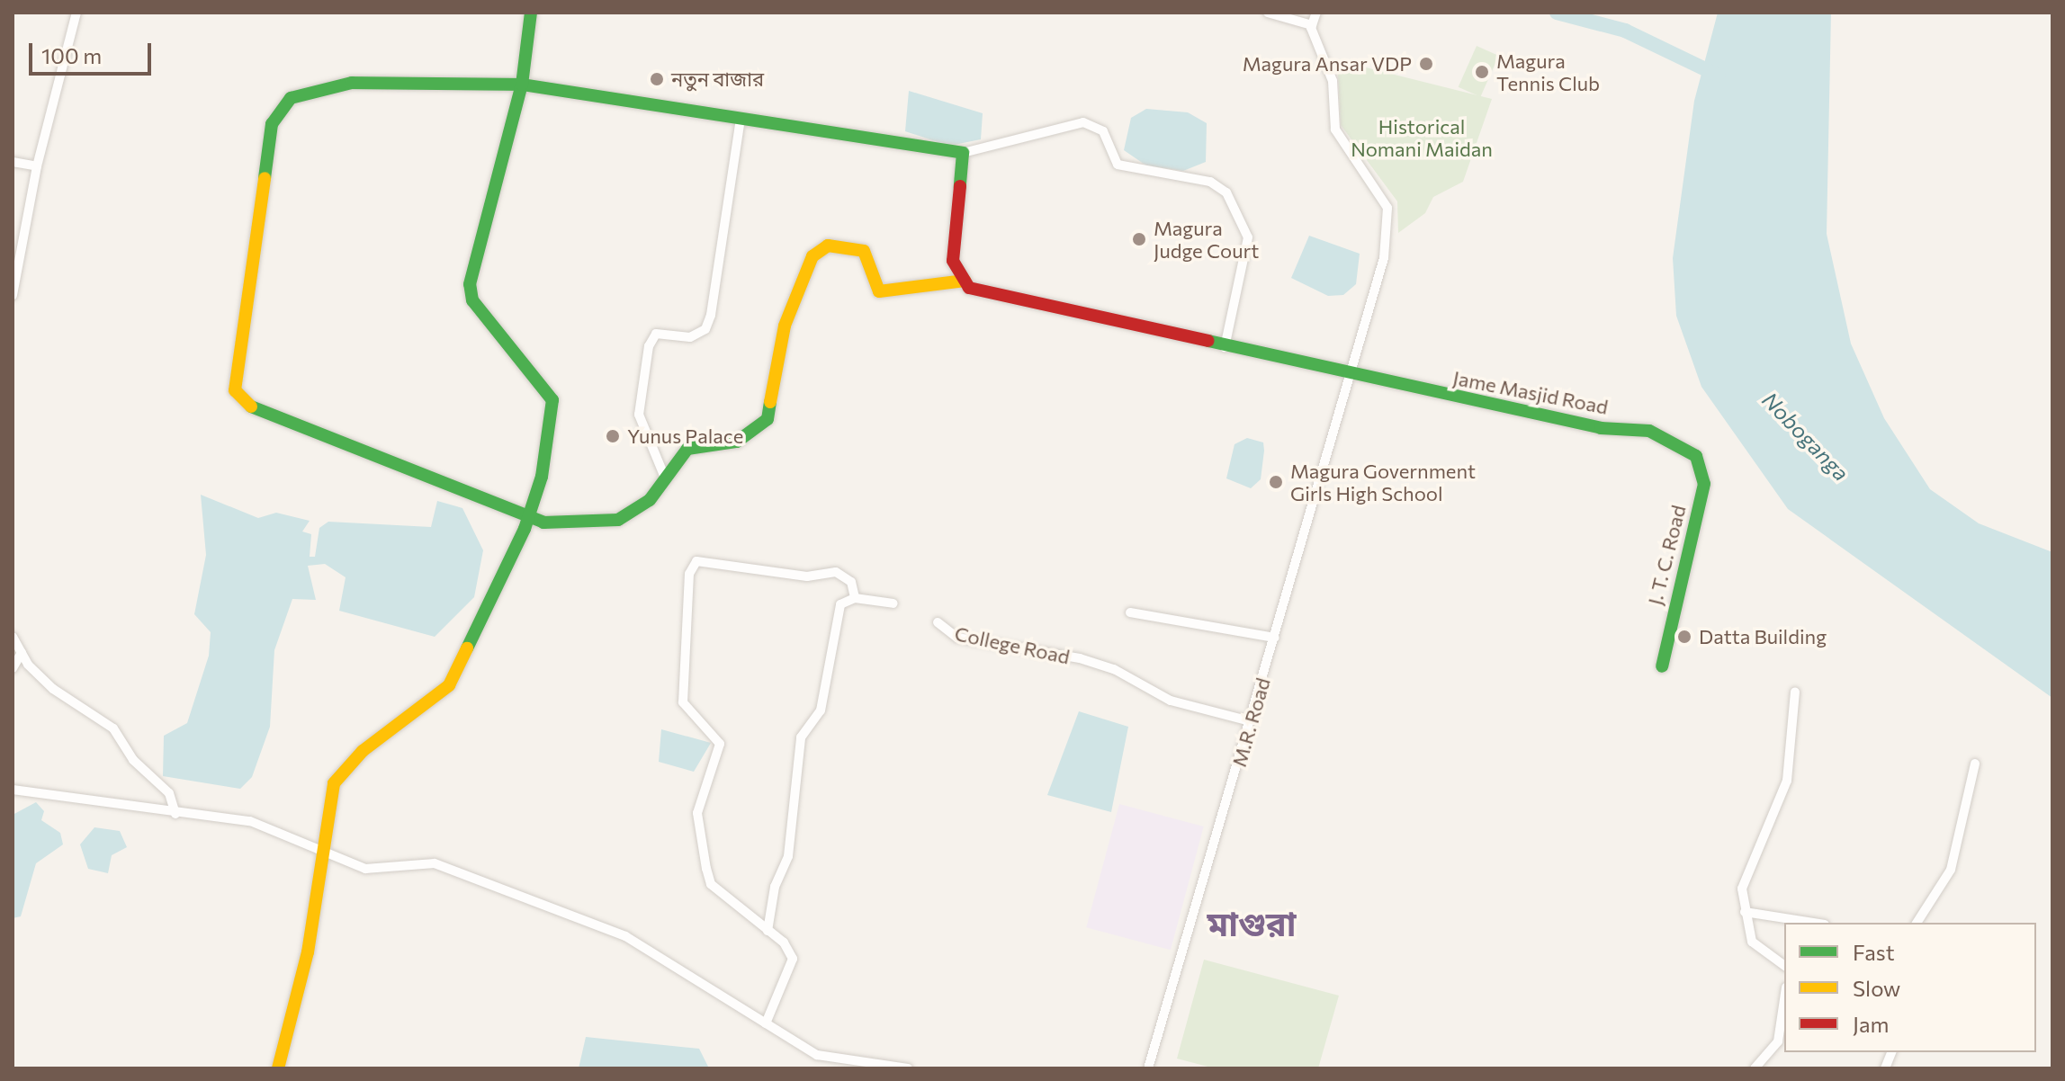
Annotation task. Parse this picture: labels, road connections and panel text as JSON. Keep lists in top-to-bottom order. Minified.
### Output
{"streets":{"street":["Jame Masjid Road","J. T. C. Road","College Road","M.R. Road"]},"crossings":[["Jame Masjid Road","J. T. C. Road"],["Jame Masjid Road","M.R. Road"],["College Road","M.R. Road"]],"districts":["মাগুরা"],"water":["Noboganga"],"parks":["Historical Nomani Maidan"],"places":["Magura Ansar VDP","Magura Tennis Club","নতুন বাজার","Magura Judge Court","Yunus Palace","Magura Government Girls High School","Datta Building"],"legend":["Fast","Slow","Jam"],"scale_bar":"100 m"}
